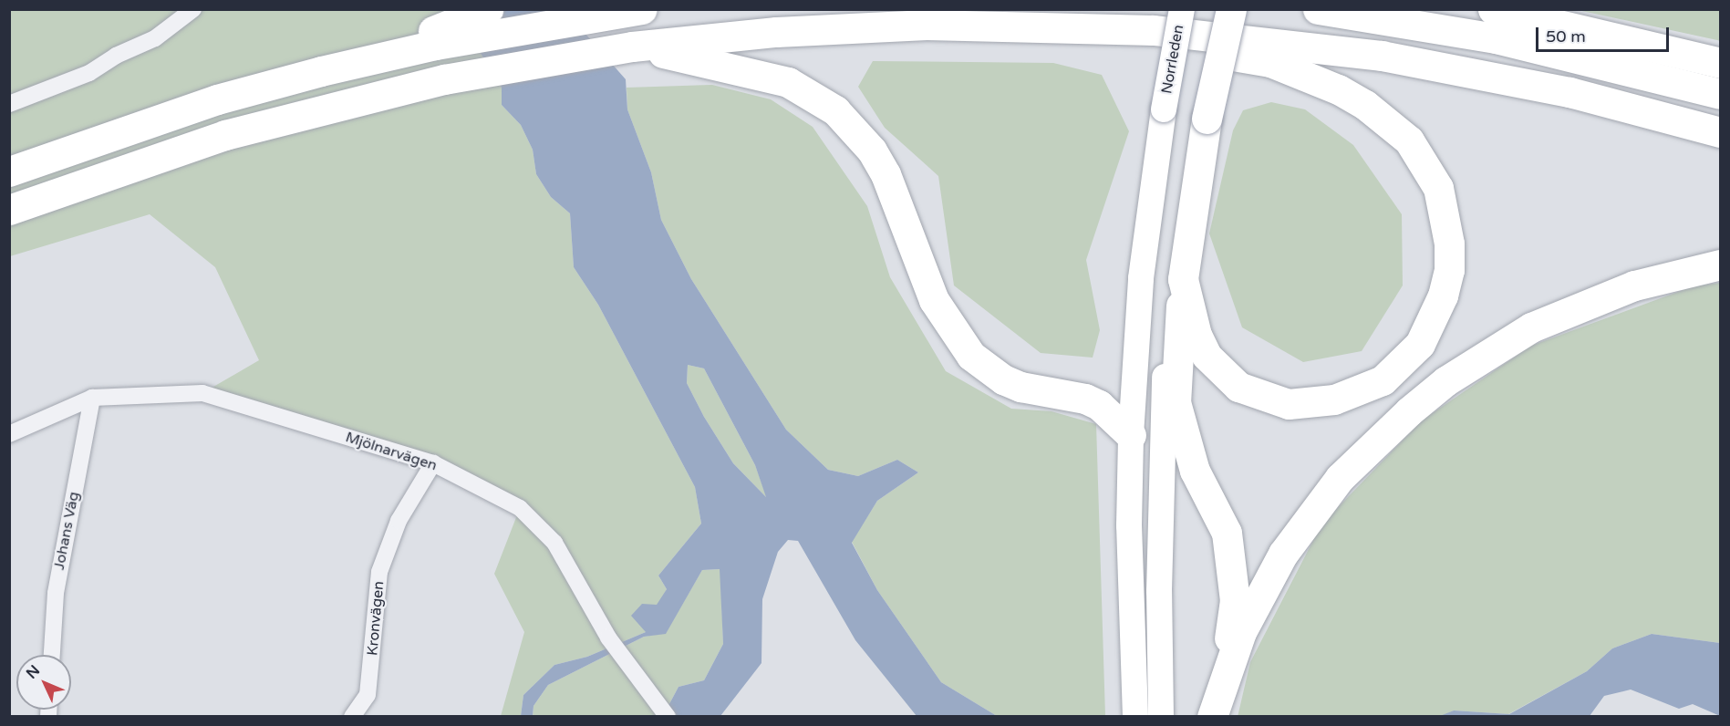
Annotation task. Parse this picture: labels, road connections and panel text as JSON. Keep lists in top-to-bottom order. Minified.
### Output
{"streets":{"main road":["Norrleden"],"street":["Mjölnarvägen","Johans Väg","Kronvägen"]},"crossings":[["Mjölnarvägen","Johans Väg"],["Mjölnarvägen","Kronvägen"]],"scale_bar":"50 m","north":"top left"}
